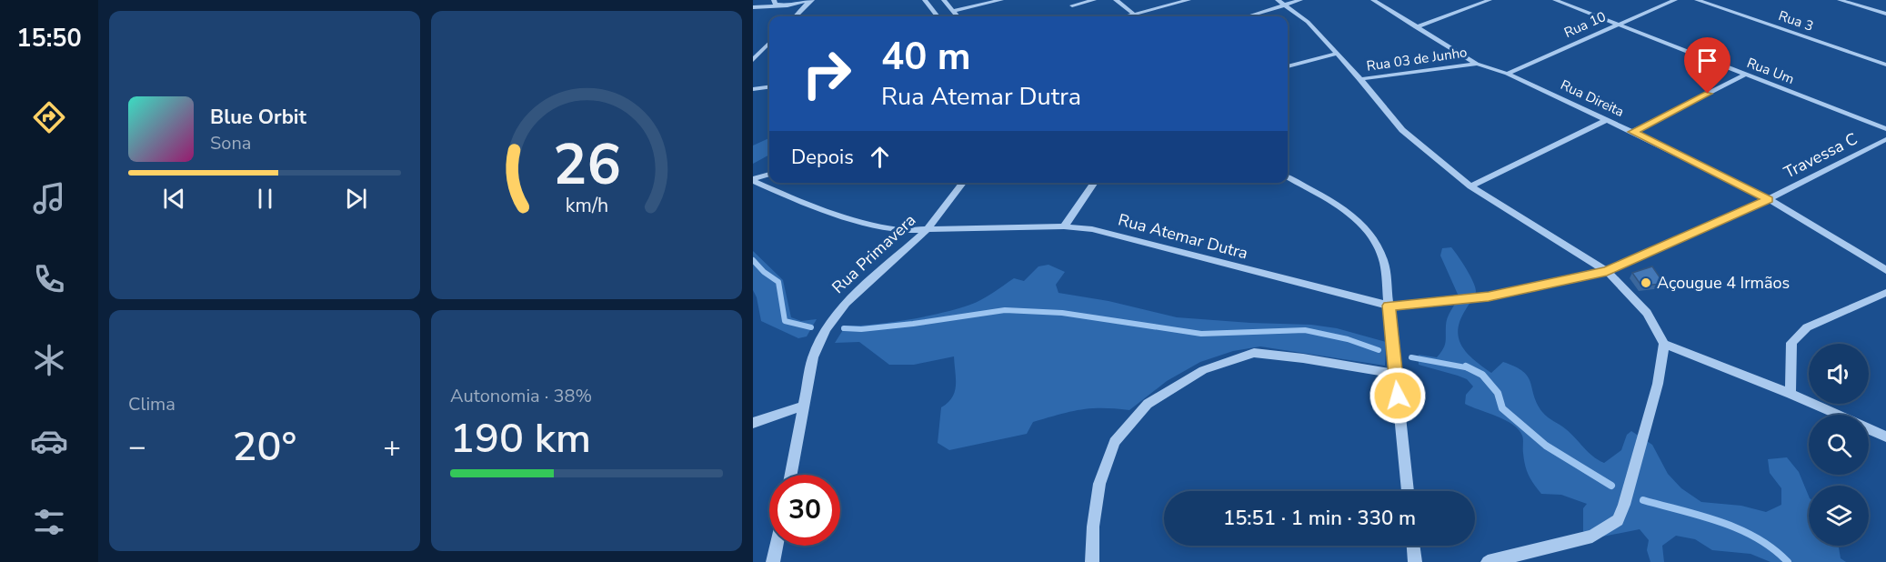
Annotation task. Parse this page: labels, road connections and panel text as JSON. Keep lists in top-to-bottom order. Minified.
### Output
{"streets":{"street":["Rua 3","Rua 10","Rua 03 de Junho","Rua Um","Rua Direita","Travessa C","Rua Atemar Dutra","Rua Primavera"]},"crossings":[["Rua 10","Rua Um"],["Rua 10","Rua Direita"],["Rua 03 de Junho","Rua Direita"],["Rua Direita","Travessa C"],["Travessa C","Rua Atemar Dutra"],["Rua Atemar Dutra","Rua Primavera"]],"places":["Açougue 4 Irmãos"],"page":{"tabs":"15:50","turn":["40 m","Rua Atemar Dutra"],"song":["Blue Orbit","Sona"],"then":"Depois","tile":["Clima",["Autonomia · 38%","190 km"]],"heat":["−","20°","+"],"limit":"30","trip":"15:51 · 1 min · 330 m","gauge":["26","km/h"]}}
